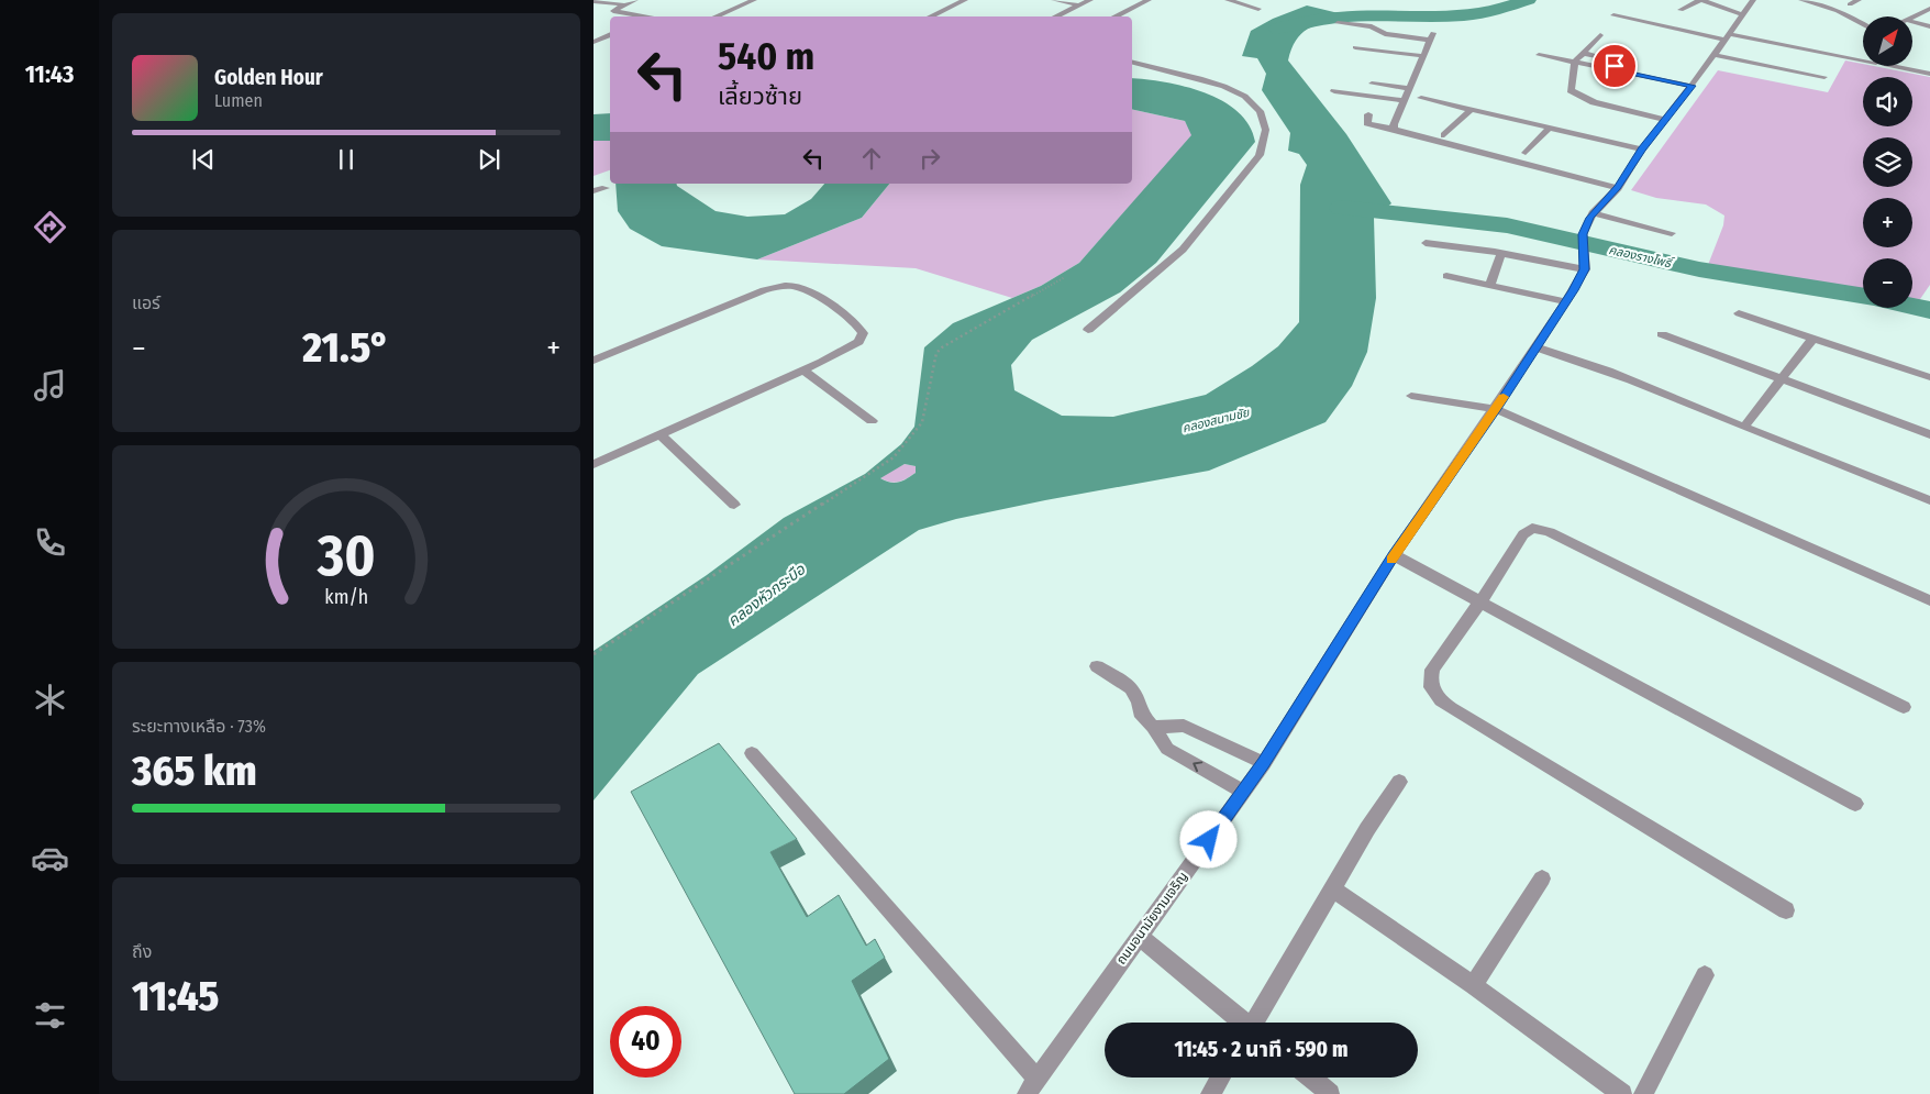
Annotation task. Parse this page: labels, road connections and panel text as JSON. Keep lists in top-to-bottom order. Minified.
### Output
{"streets":{"street":["ถนนอนามัยงามเจริญ"]},"water":["คลองรางโพธิ์","คลองสนามชัย","คลองหัวกระบือ"],"north":"top right","page":{"tabs":"11:43","map_buttons":["+","−"],"turn":["540 m","เลี้ยวซ้าย"],"song":["Golden Hour","Lumen"],"tile":["แอร์",["ระยะทางเหลือ · 73%","365 km"],["ถึง","11:45"]],"heat":["−","21.5°","+"],"limit":"40","trip":"11:45 · 2 นาที · 590 m","gauge":["30","km/h"]}}
